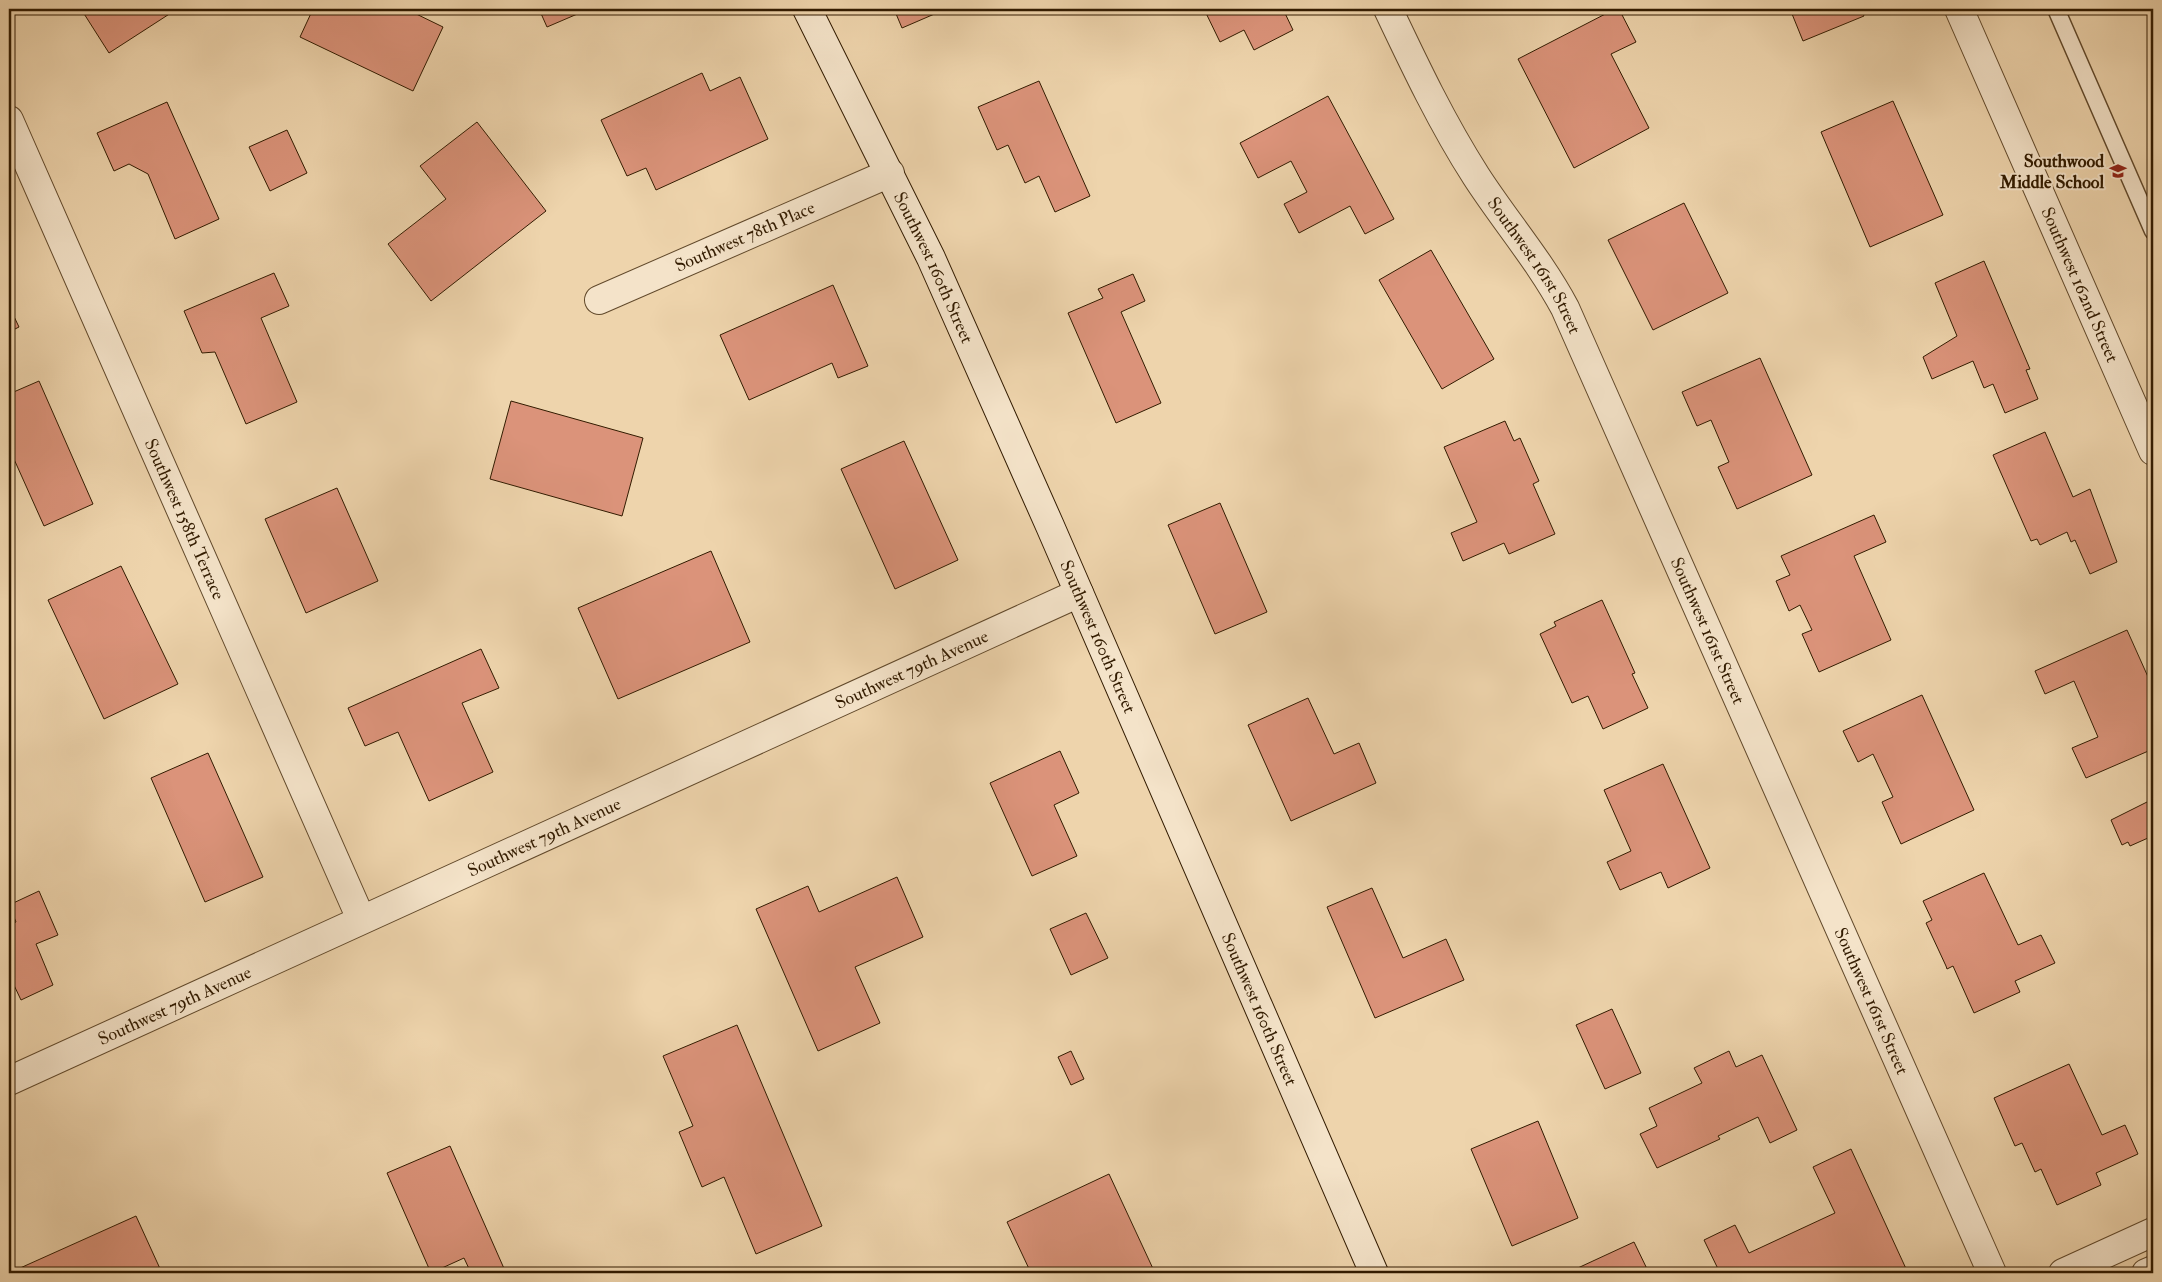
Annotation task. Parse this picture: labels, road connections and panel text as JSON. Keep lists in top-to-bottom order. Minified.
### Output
{"streets":{"street":["Southwest 78th Place","Southwest 160th Street","Southwest 161st Street","Southwest 162nd Street","Southwest 158th Terrace","Southwest 79th Avenue"]},"crossings":[["Southwest 78th Place","Southwest 160th Street"],["Southwest 160th Street","Southwest 79th Avenue"],["Southwest 158th Terrace","Southwest 79th Avenue"]],"places":{"school or university":["Southwood Middle School"]}}
